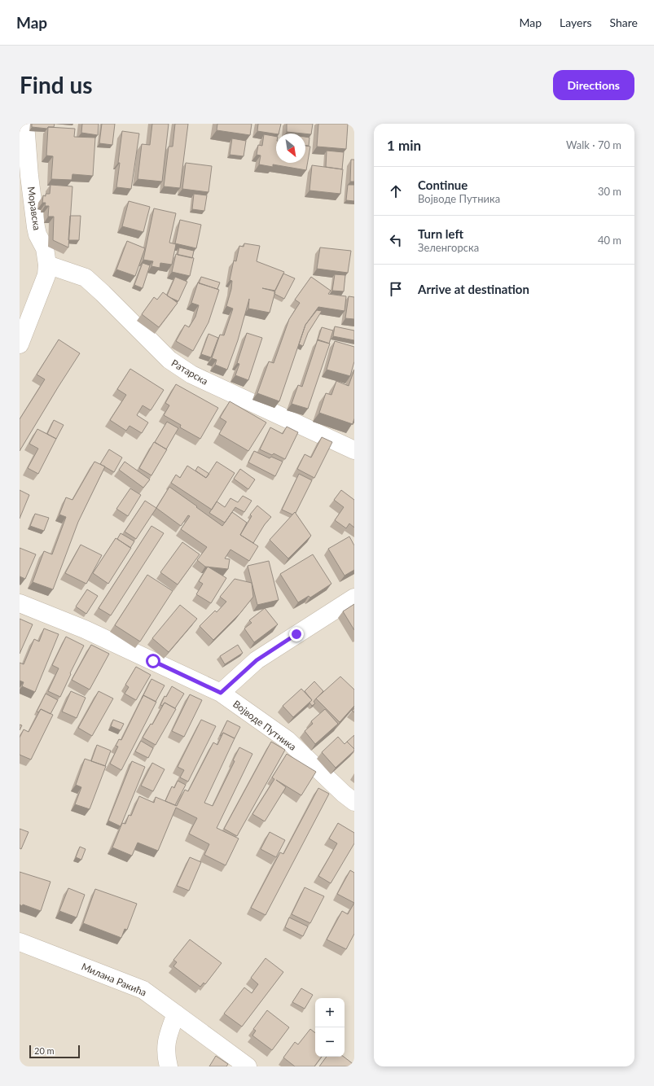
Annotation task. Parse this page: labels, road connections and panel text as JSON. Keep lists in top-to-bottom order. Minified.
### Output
{"streets":{"street":["Моравска","Ратарска","Војводе Путника","Милана Ракића"]},"crossings":[["Моравска","Ратарска"]],"scale_bar":"20 m","north":"bottom right","page":{"header":"Map","nav":["Map","Layers","Share"],"buttons":"Directions","title":"Find us","heading":["1 min","Walk · 70 m"],"list":[["Continue","Војводе Путника","30 m"],["Turn left","Зеленгорска","40 m"],"Arrive at destination"],"map_buttons":["+","−"],"scale":"20 m"}}
